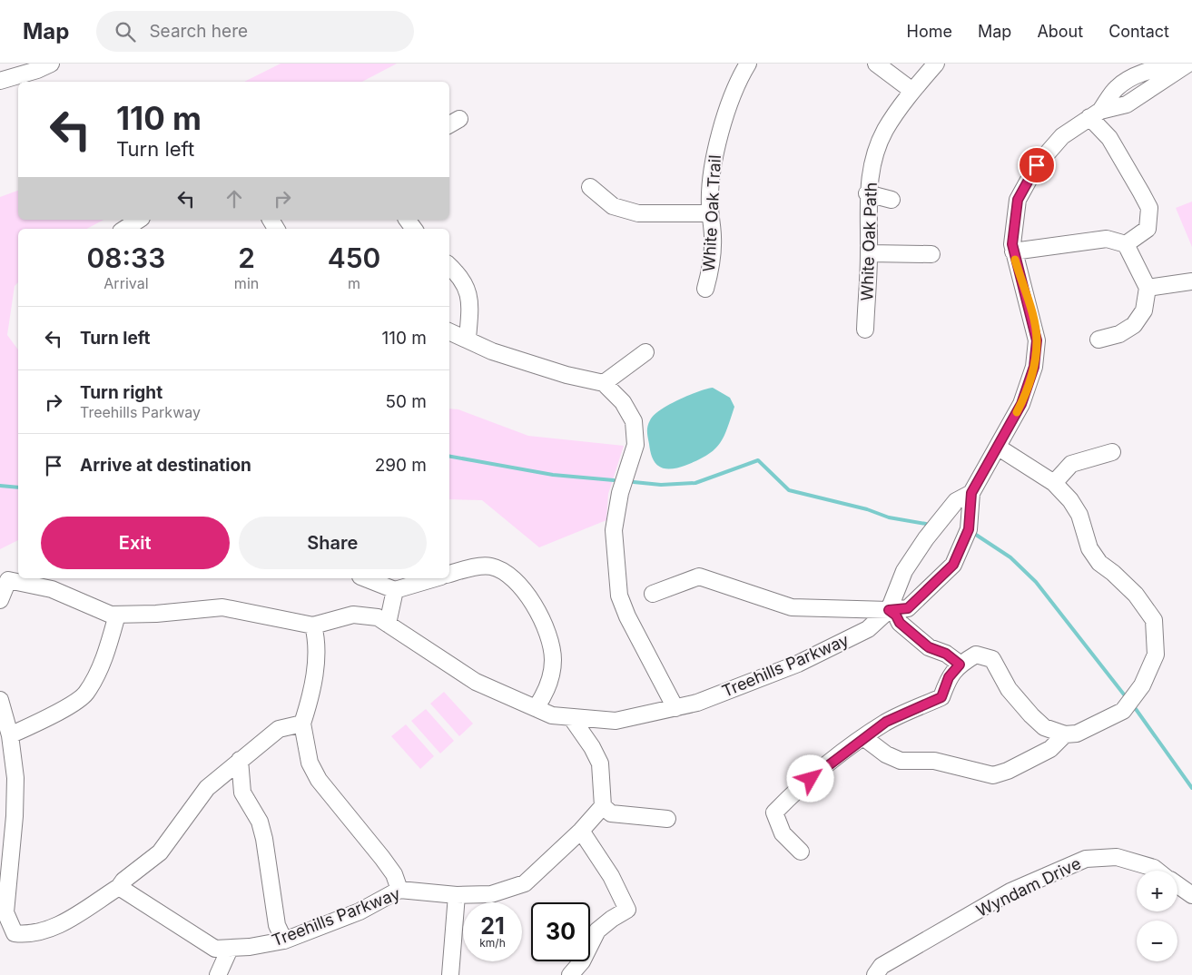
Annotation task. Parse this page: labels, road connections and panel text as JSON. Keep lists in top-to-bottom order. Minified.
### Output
{"streets":{"street":["White Oak Trail","White Oak Path","Treehills Parkway","Wyndam Drive"]},"page":{"header":"Map","search":"Search here","nav":["Home","Map","About","Contact"],"turn":["110 m","Turn left"],"eta":["08:33","Arrival","2","min","450","m"],"list":[{"name":"Turn left","value":"110 m"},{"name":"Turn right","note":"Treehills Parkway","value":"50 m"},{"name":"Arrive at destination","value":"290 m"}],"buttons":["Exit","Share"],"map_buttons":["+","−"],"speed":"21 km/h","limit":"30"}}
